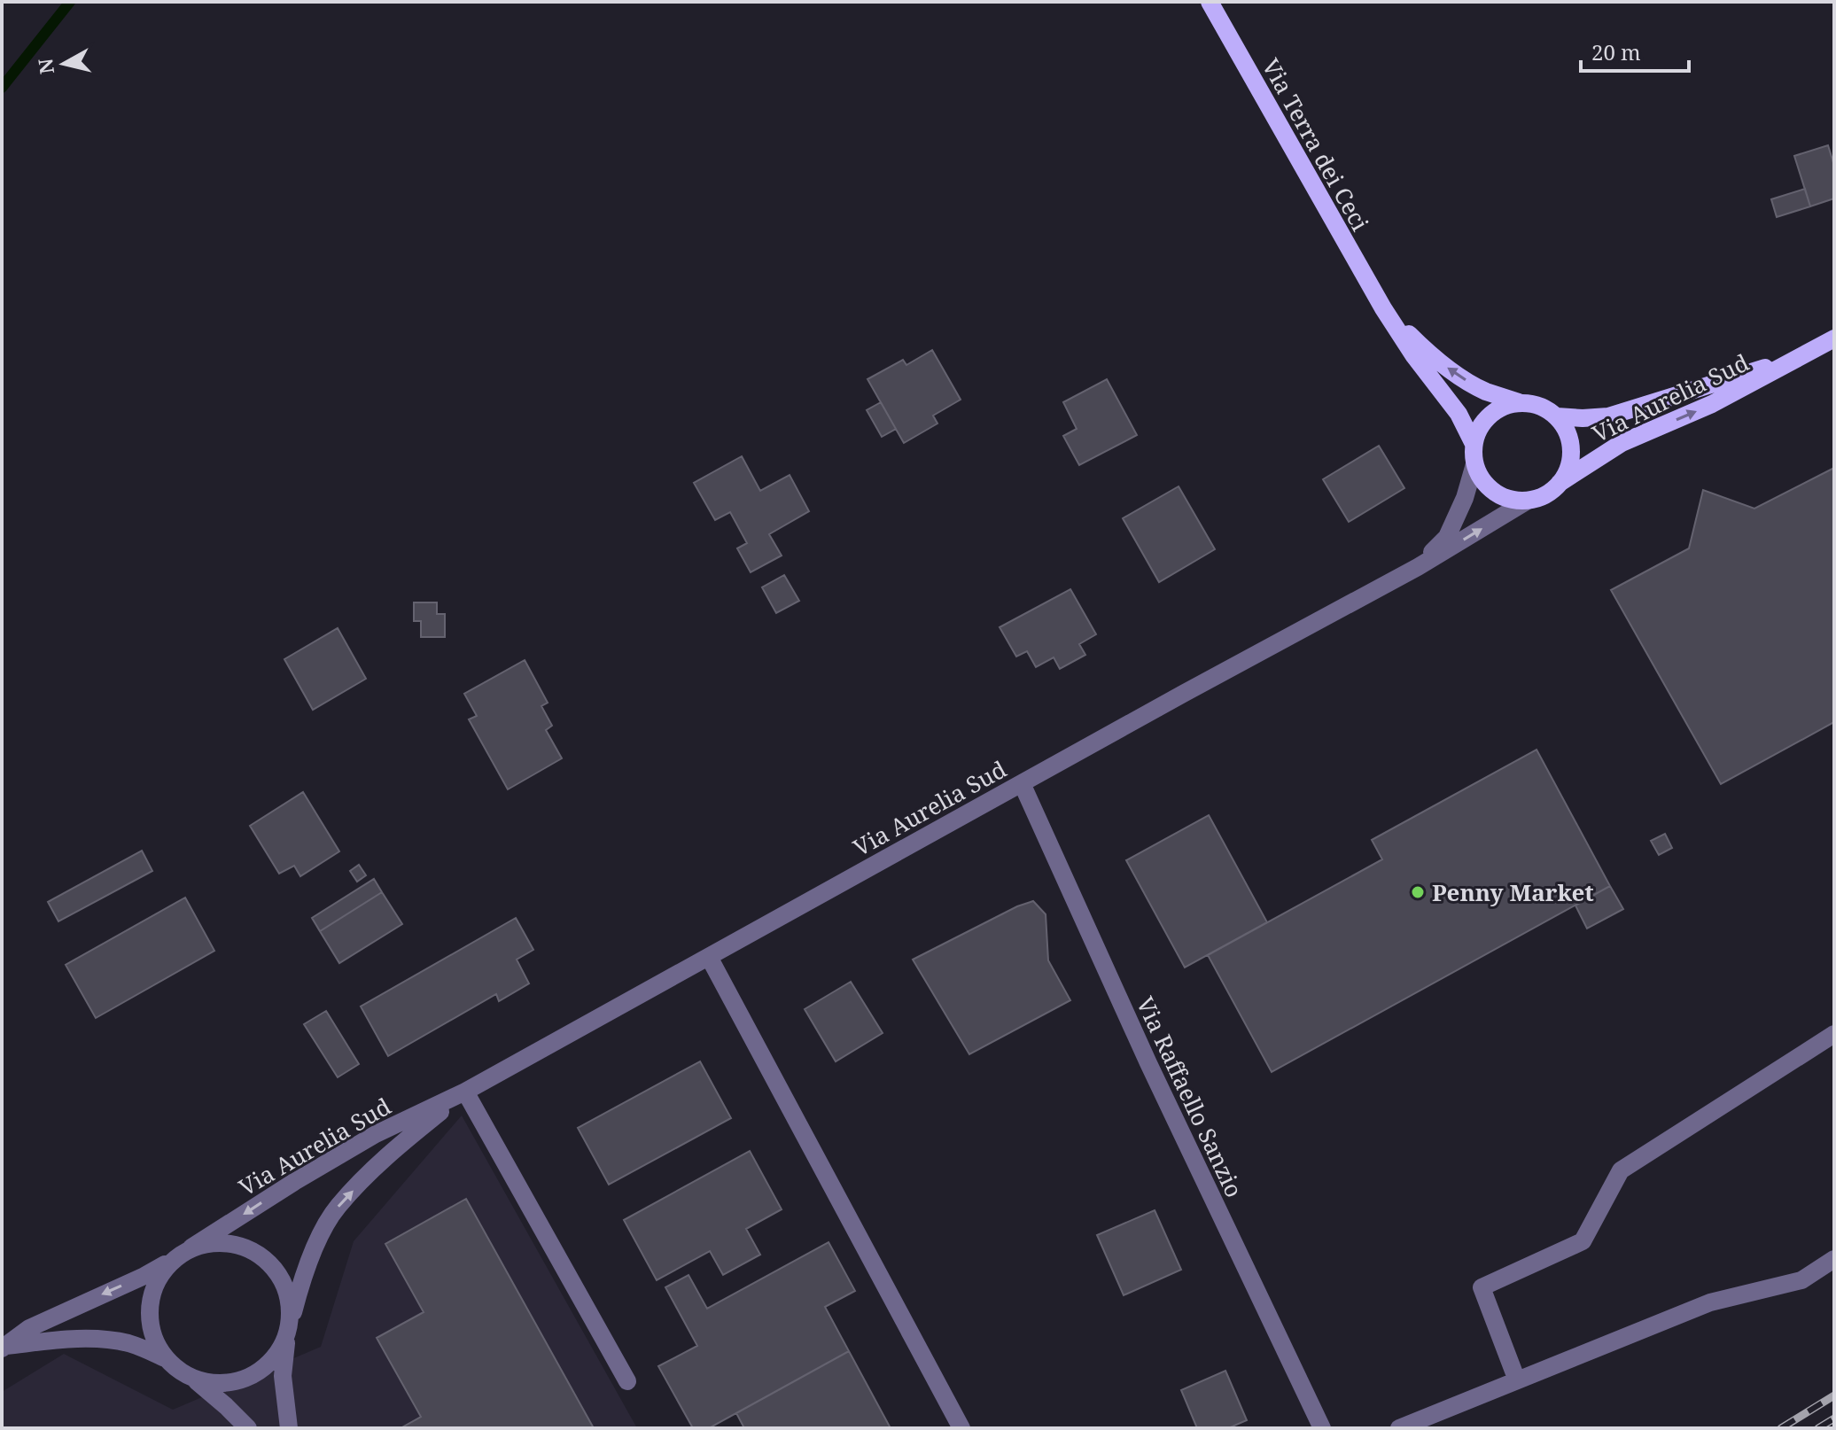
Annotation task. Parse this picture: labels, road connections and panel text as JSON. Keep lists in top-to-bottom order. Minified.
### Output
{"streets":{"main road":["Via Terra dei Ceci","Via Aurelia Sud"],"street":["Via Raffaello Sanzio"]},"crossings":[["Via Terra dei Ceci","Via Aurelia Sud"],["Via Aurelia Sud","Via Raffaello Sanzio"]],"places":["Penny Market"],"scale_bar":"20 m","north":"left"}
